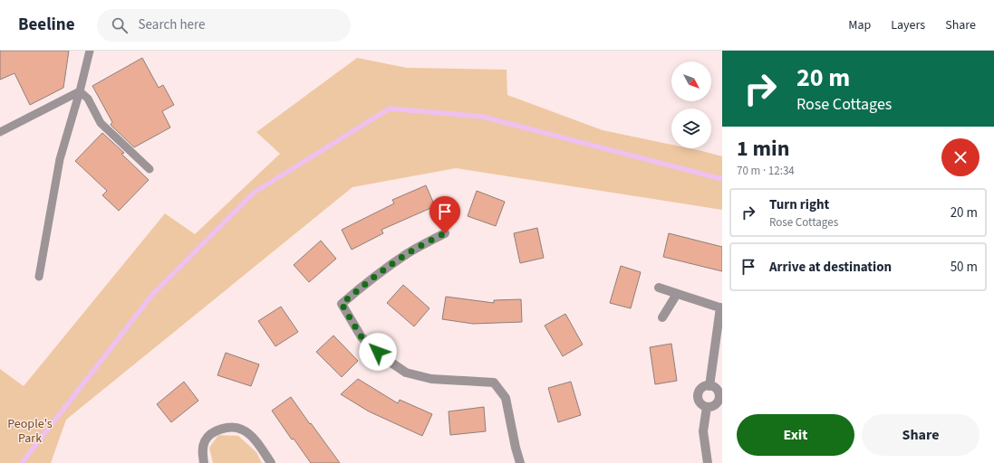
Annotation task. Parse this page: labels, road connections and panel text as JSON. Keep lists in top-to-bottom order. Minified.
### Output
{"parks":["People's Park"],"north":"bottom right","page":{"header":"Beeline","search":"Search here","nav":["Map","Layers","Share"],"turn":["20 m","Rose Cottages"],"heading":["1 min","70 m · 12:34"],"list":[{"name":"Turn right","note":"Rose Cottages","value":"20 m"},{"name":"Arrive at destination","value":"50 m"}],"buttons":["Exit","Share"]}}
